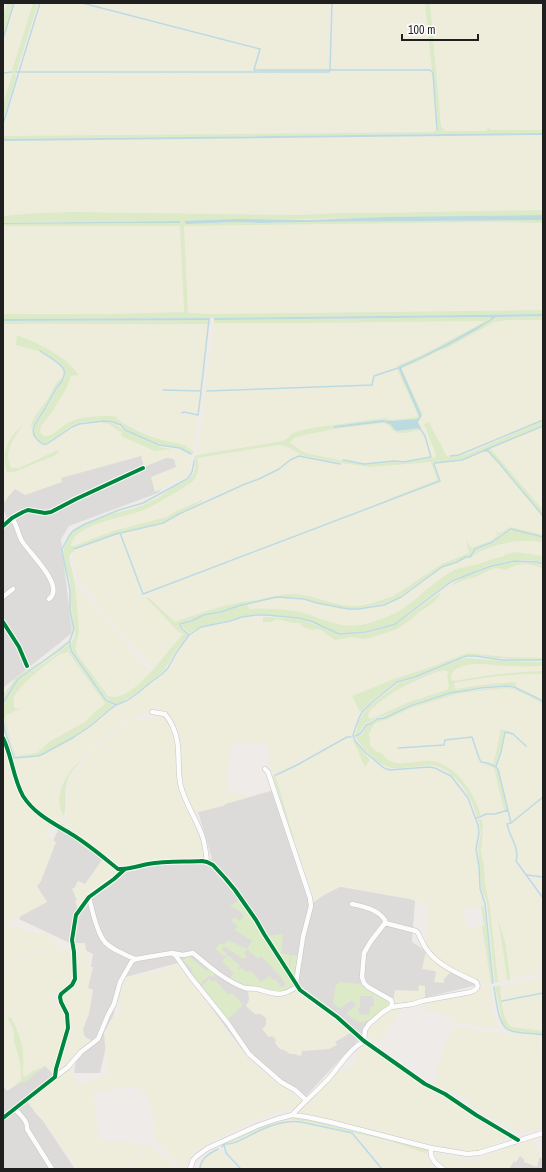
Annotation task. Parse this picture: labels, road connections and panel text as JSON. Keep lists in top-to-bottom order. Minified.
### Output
{"scale_bar":"100 m"}
